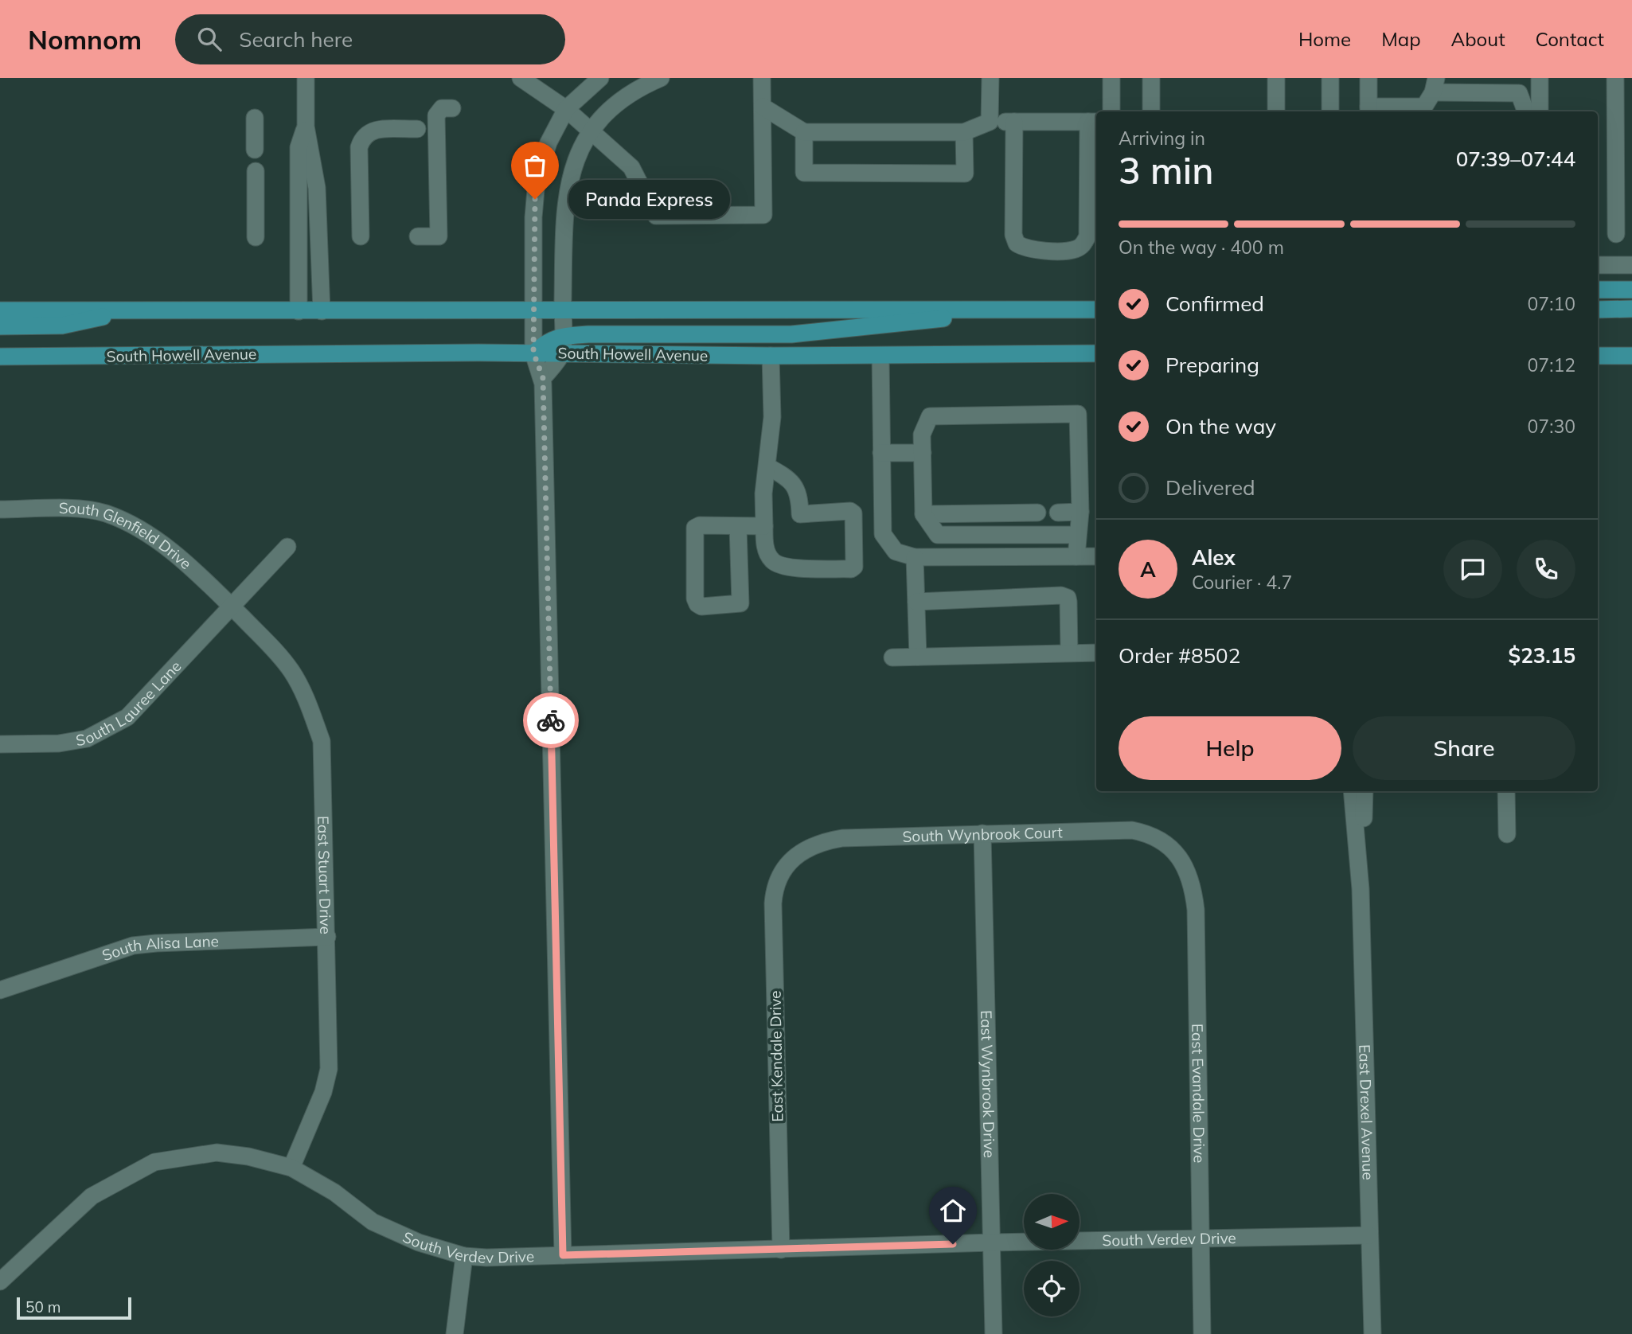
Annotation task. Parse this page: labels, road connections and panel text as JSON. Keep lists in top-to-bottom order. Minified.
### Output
{"streets":{"main road":["South Howell Avenue"],"street":["South Glenfield Drive","South Lauree Lane","South Wynbrook Court","East Stuart Drive","South Alisa Lane","East Kendale Drive","East Wynbrook Drive","East Evandale Drive","East Drexel Avenue","South Verdev Drive"]},"crossings":[["South Glenfield Drive","South Lauree Lane"],["South Glenfield Drive","East Stuart Drive"],["South Lauree Lane","East Stuart Drive"],["South Wynbrook Court","East Kendale Drive"],["South Wynbrook Court","East Wynbrook Drive"],["South Wynbrook Court","East Evandale Drive"],["East Stuart Drive","South Alisa Lane"],["East Stuart Drive","South Verdev Drive"],["East Kendale Drive","South Verdev Drive"],["East Wynbrook Drive","South Verdev Drive"],["East Evandale Drive","South Verdev Drive"],["East Drexel Avenue","South Verdev Drive"]],"places":["Panda Express"],"scale_bar":"50 m","north":"right","page":{"header":"Nomnom","search":"Search here","nav":["Home","Map","About","Contact"],"heading":["3 min","Arriving in","07:39–07:44"],"panel":["Alex","Courier · 4.7","Order #8502","$23.15"],"bubble":"Panda Express","bar":"On the way · 400 m","list":[["Confirmed","07:10"],["Preparing","07:12"],["On the way","07:30"],"Delivered"],"round":"A","buttons":["Help","Share"],"scale":"50 m"}}
